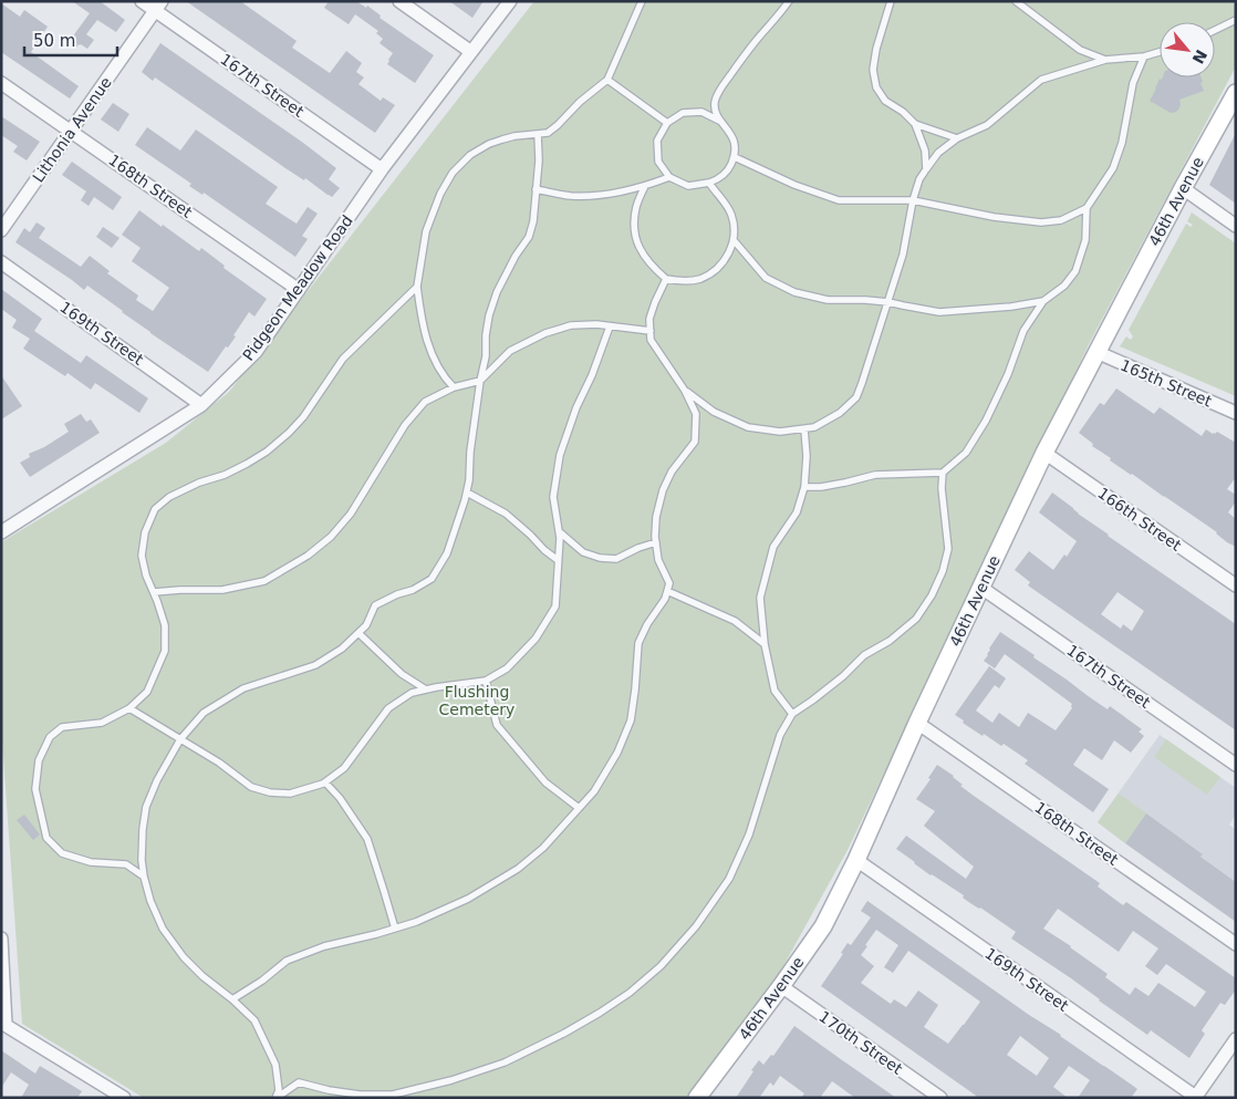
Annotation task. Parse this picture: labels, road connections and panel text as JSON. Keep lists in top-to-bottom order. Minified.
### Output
{"streets":{"street":["167th Street","Lithonia Avenue","168th Street","46th Avenue","Pidgeon Meadow Road","169th Street","165th Street","166th Street","170th Street"]},"crossings":[["167th Street","Lithonia Avenue"],["167th Street","46th Avenue"],["167th Street","Pidgeon Meadow Road"],["Lithonia Avenue","168th Street"],["168th Street","46th Avenue"],["168th Street","Pidgeon Meadow Road"],["46th Avenue","169th Street"],["46th Avenue","165th Street"],["46th Avenue","166th Street"],["46th Avenue","170th Street"],["Pidgeon Meadow Road","169th Street"]],"parks":["Flushing Cemetery"],"scale_bar":"50 m","north":"bottom right"}
